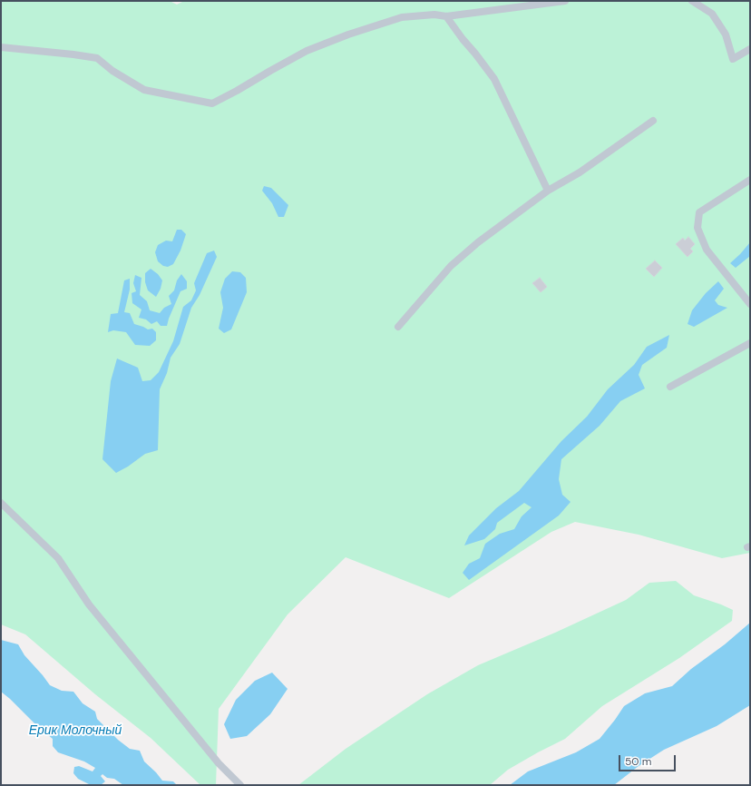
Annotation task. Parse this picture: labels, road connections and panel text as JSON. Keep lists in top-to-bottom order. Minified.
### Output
{"water":["Ерик Молочный"],"scale_bar":"50 m"}
